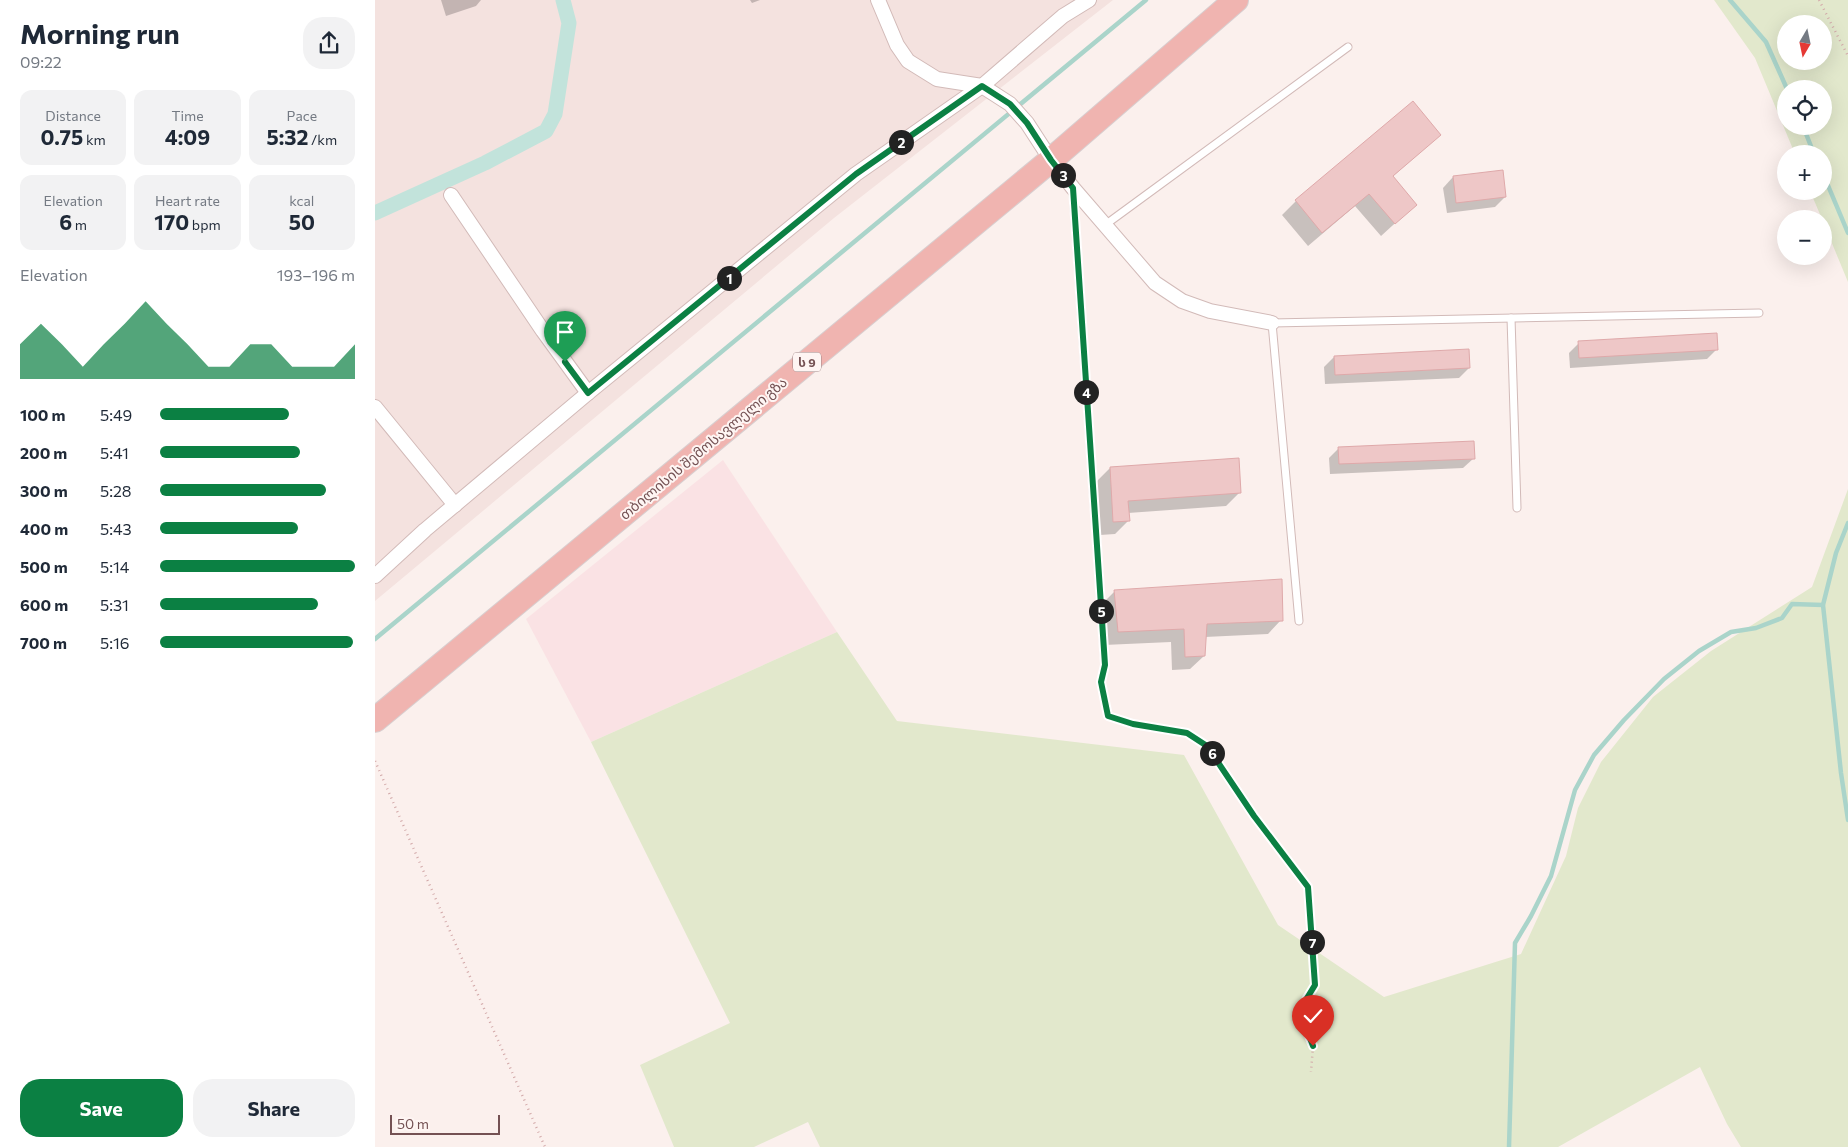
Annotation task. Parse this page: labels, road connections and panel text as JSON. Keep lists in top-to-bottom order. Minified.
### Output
{"streets":{"highway":["ს 9","თბილისის შემოსავლელი გზა"]},"scale_bar":"50 m","north":"bottom","page":{"heading":["Morning run","09:22"],"map_buttons":["+","−"],"stats":[["Distance","0.75 km"],["Time","4:09"],["Pace","5:32 /km"],["Elevation","6 m"],["Heart rate","170 bpm"],["kcal","50"]],"pins":["2","3","1","4","5","6","7"],"chart":["Elevation","193–196 m"],"list":[{"name":"100 m","note":"5:49"},{"name":"200 m","note":"5:41"},{"name":"300 m","note":"5:28"},{"name":"400 m","note":"5:43"},{"name":"500 m","note":"5:14"},{"name":"600 m","note":"5:31"},{"name":"700 m","note":"5:16"}],"buttons":["Save","Share"],"scale":"50 m"}}
